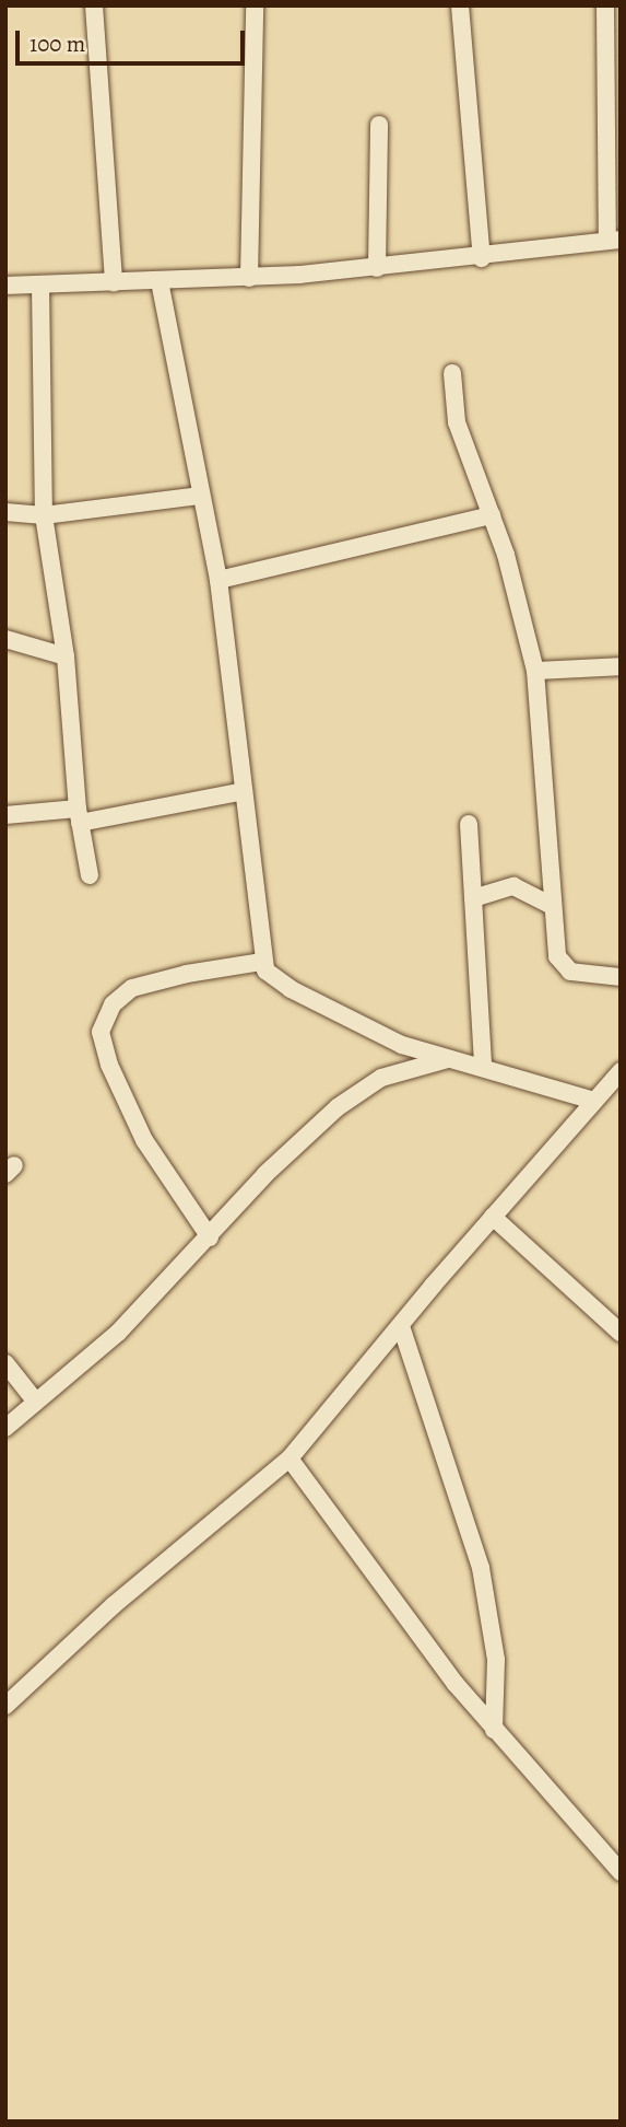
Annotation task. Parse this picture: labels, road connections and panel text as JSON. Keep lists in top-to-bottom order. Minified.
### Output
{"scale_bar":"100 m"}
